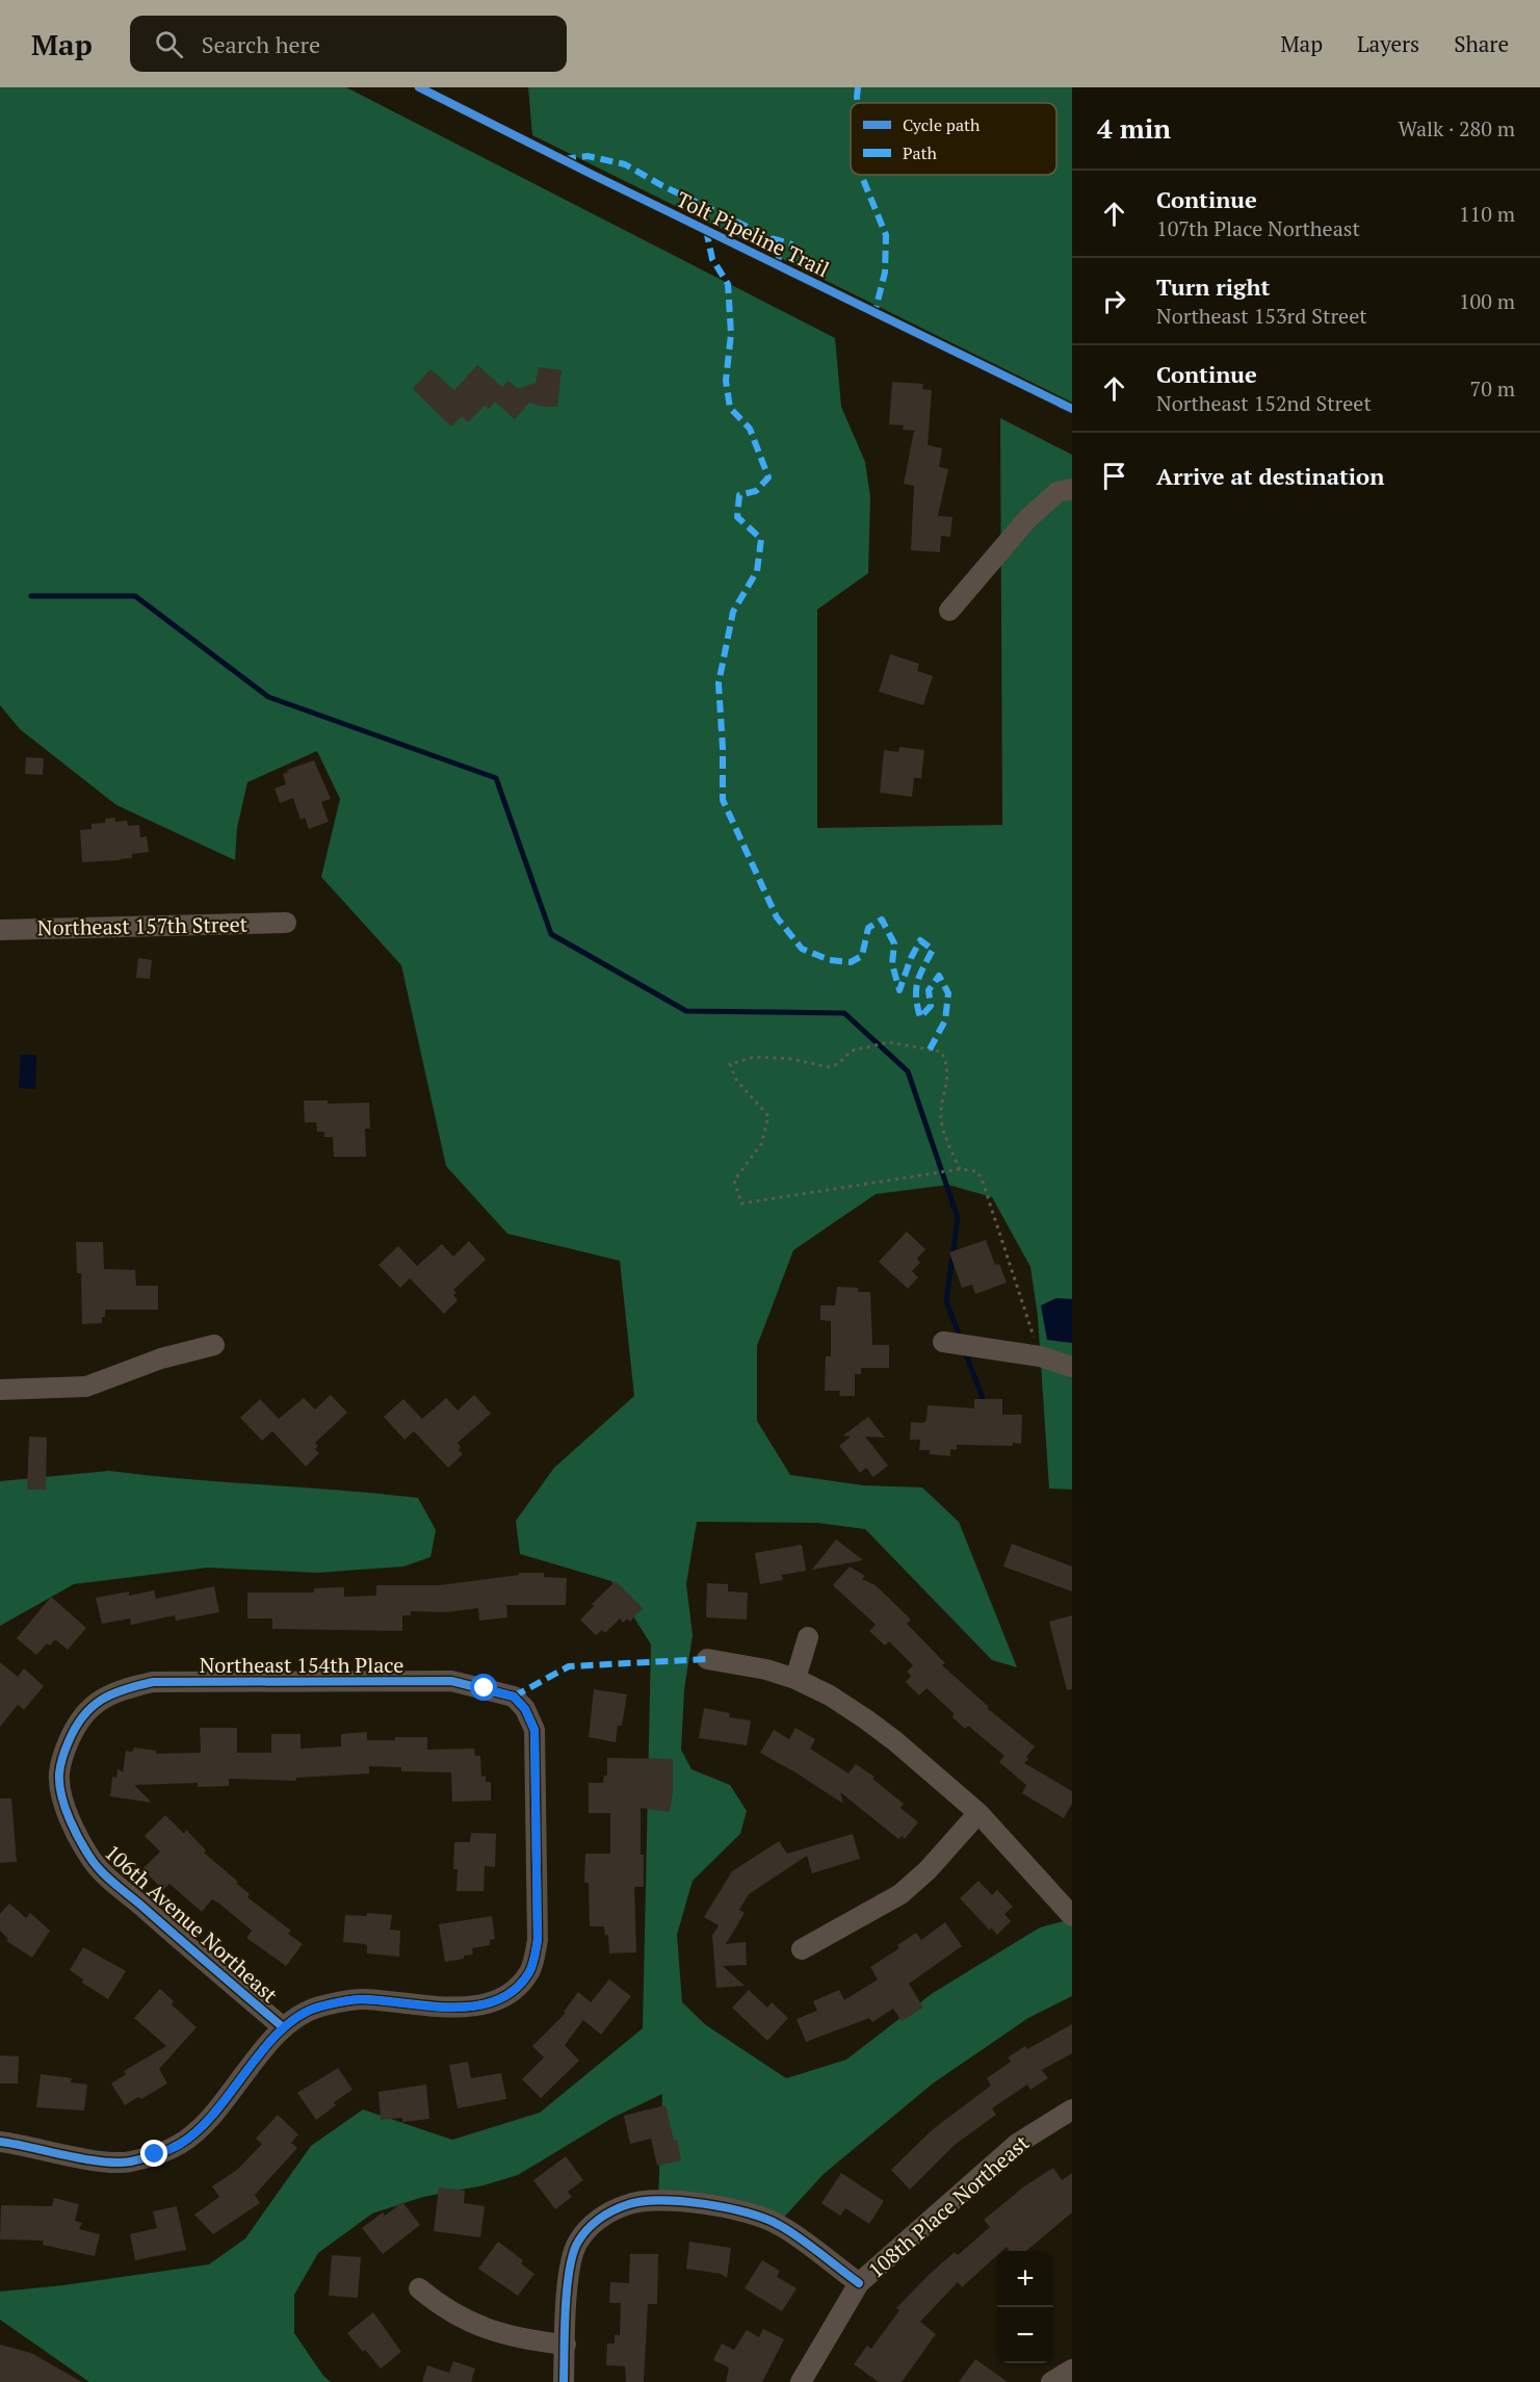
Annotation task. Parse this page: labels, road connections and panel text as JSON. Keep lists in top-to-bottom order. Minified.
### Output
{"streets":{"street":["Northeast 157th Street","Northeast 154th Place","106th Avenue Northeast","108th Place Northeast"],"cycle path":["Tolt Pipeline Trail"]},"crossings":[["Northeast 154th Place","106th Avenue Northeast"]],"legend":["Cycle path","Path"],"page":{"header":"Map","search":"Search here","nav":["Map","Layers","Share"],"heading":["4 min","Walk · 280 m"],"list":[["Continue","107th Place Northeast","110 m"],["Turn right","Northeast 153rd Street","100 m"],["Continue","Northeast 152nd Street","70 m"],"Arrive at destination"],"map_buttons":["+","−"]}}
